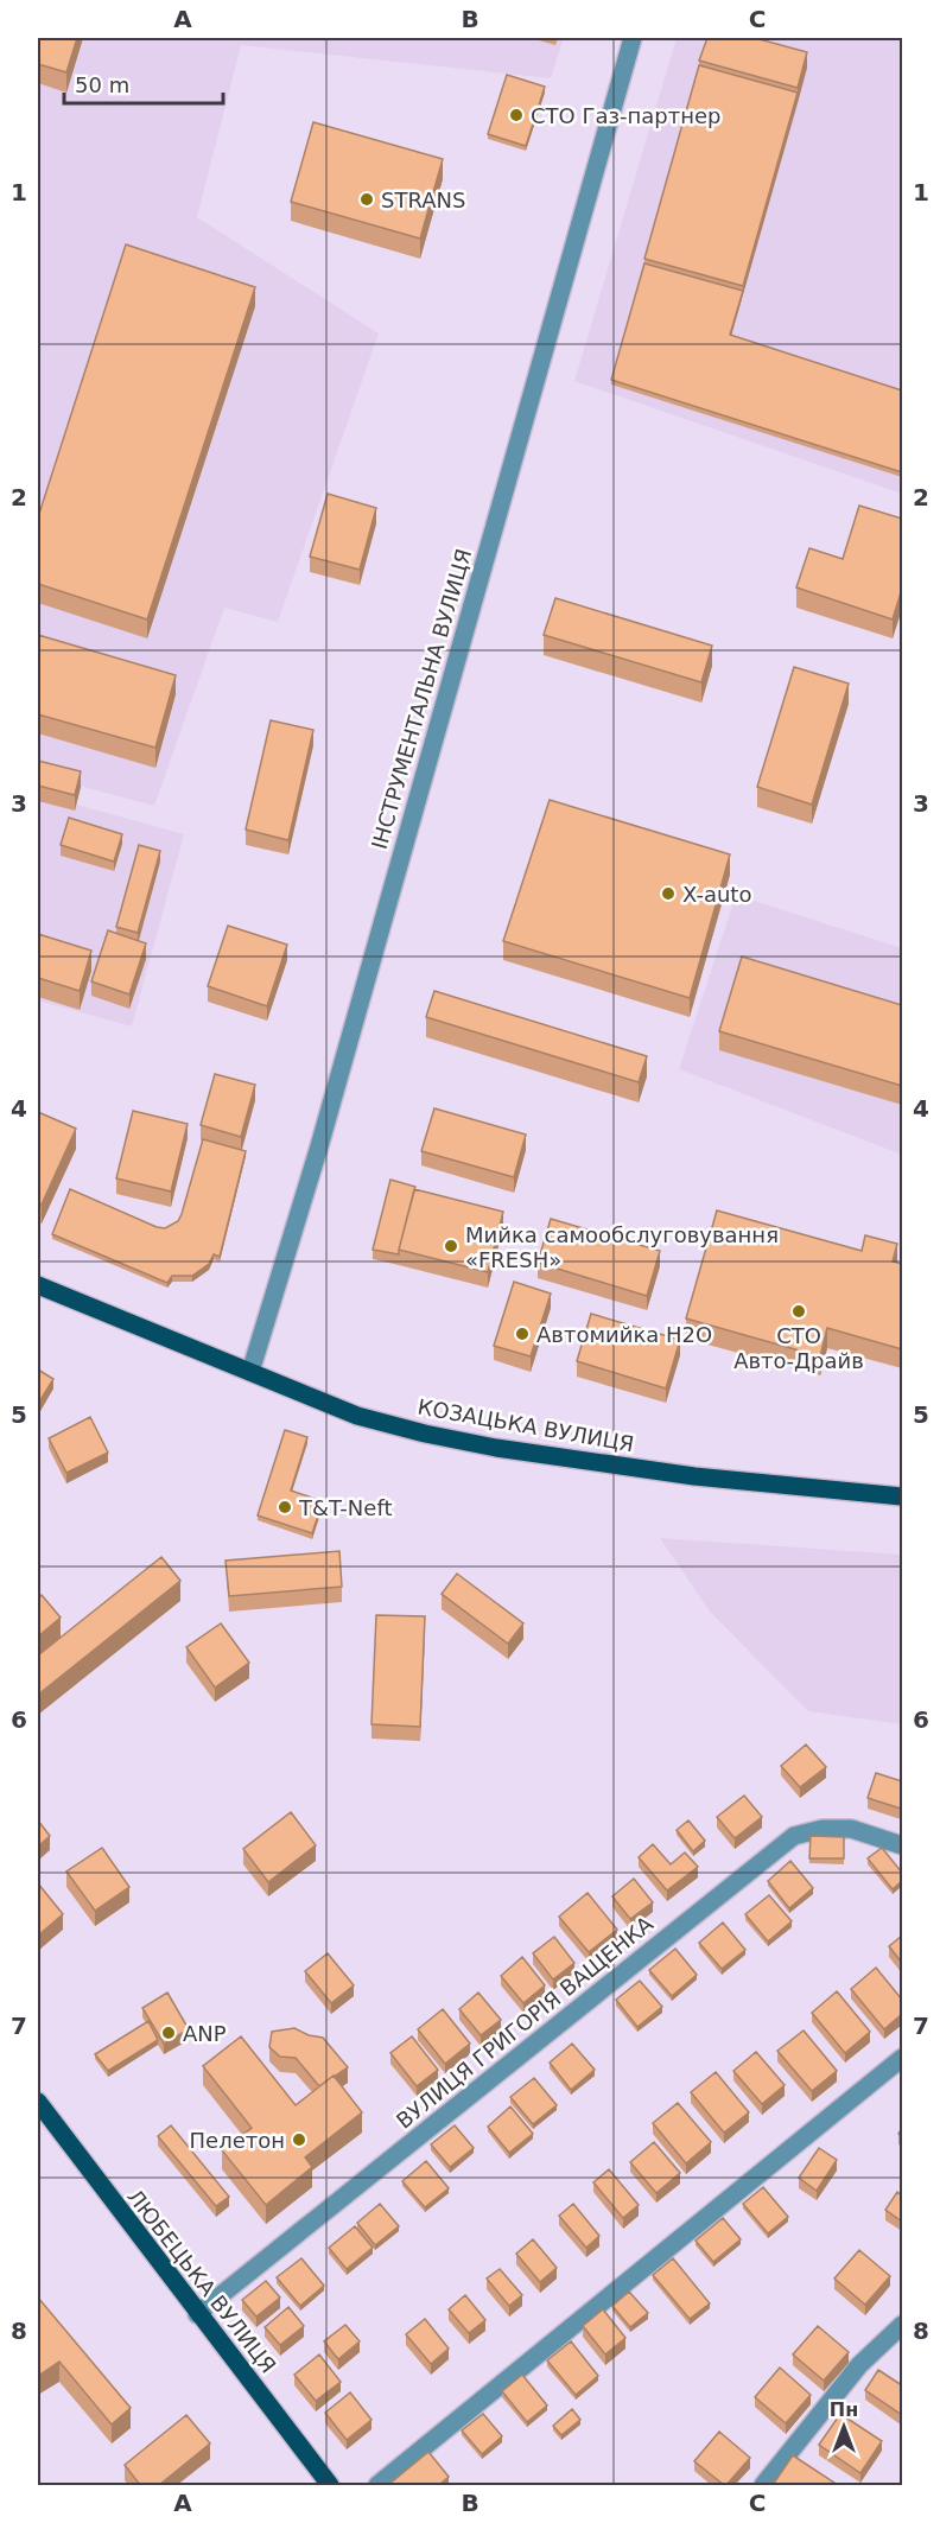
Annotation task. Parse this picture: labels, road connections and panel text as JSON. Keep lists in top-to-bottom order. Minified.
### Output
{"streets":{"main road":["КОЗАЦЬКА ВУЛИЦЯ","ЛЮБЕЦЬКА ВУЛИЦЯ"],"street":["ІНСТРУМЕНТАЛЬНА ВУЛИЦЯ","ВУЛИЦЯ ГРИГОРІЯ ВАЩЕНКА"]},"crossings":[["ІНСТРУМЕНТАЛЬНА ВУЛИЦЯ","КОЗАЦЬКА ВУЛИЦЯ"],["ВУЛИЦЯ ГРИГОРІЯ ВАЩЕНКА","ЛЮБЕЦЬКА ВУЛИЦЯ"]],"places":["СТО Газ-партнер","STRANS","X-auto","Мийка самообслуговування «FRESH»","СТО Авто-Драйв","Автомийка H2O","T&T-Neft","ANP","Пелетон"],"scale_bar":"50 m","north":"top","grid":{"columns":["A","B","C"],"rows":["1","2","3","4","5","6","7","8"]}}
